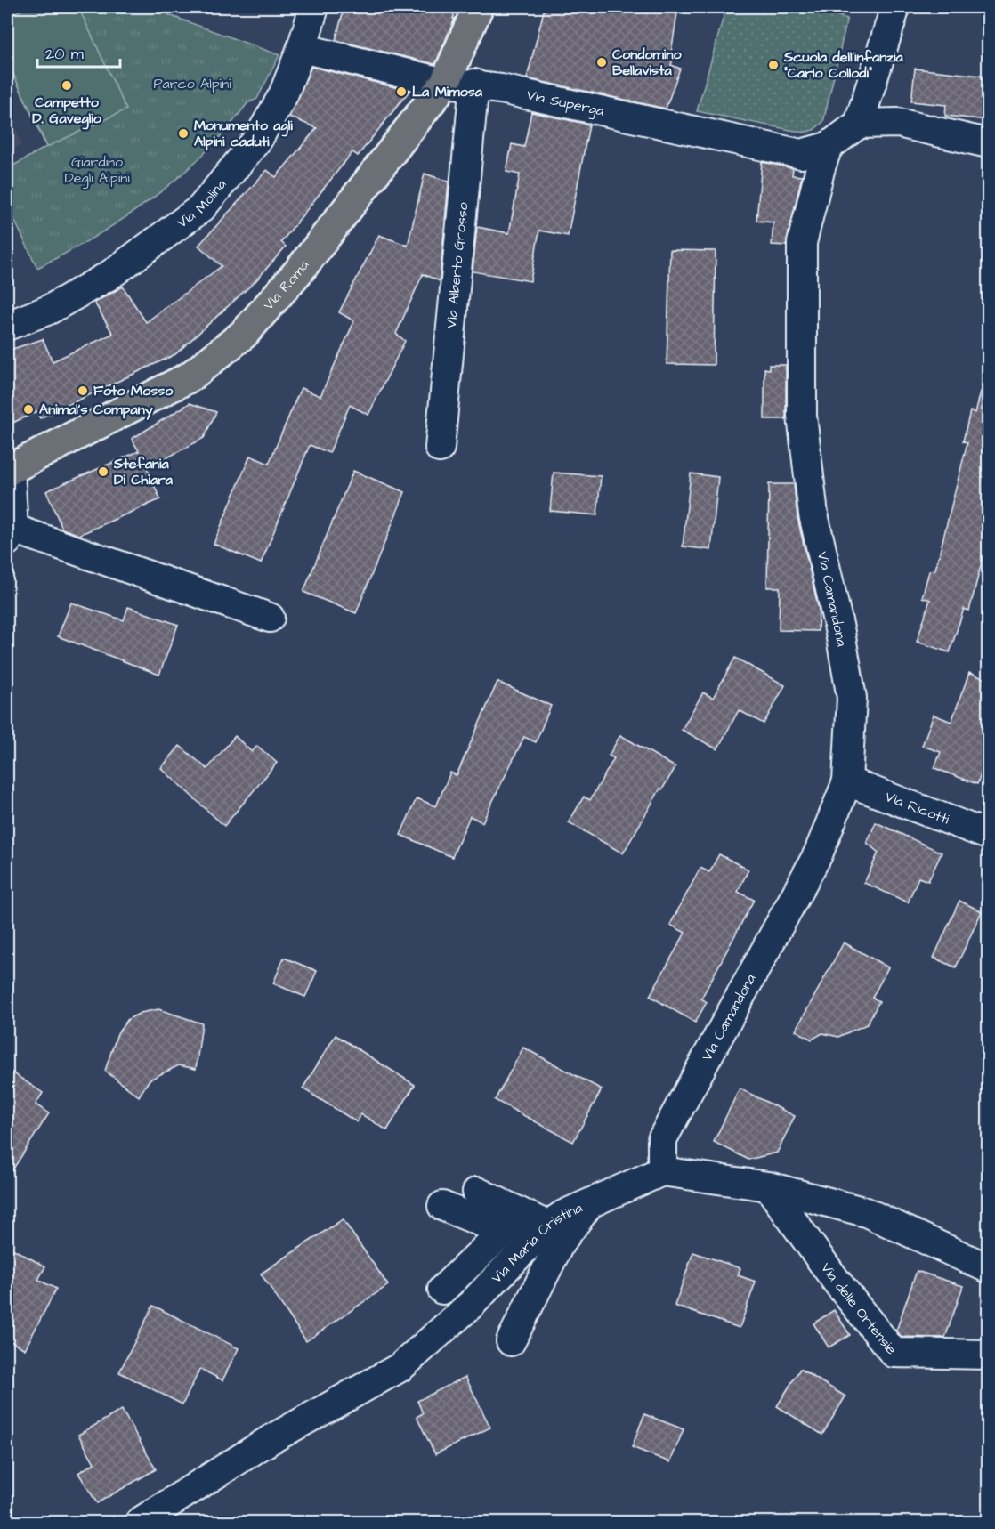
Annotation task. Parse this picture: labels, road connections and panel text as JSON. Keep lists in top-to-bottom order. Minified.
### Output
{"streets":{"main road":["Via Roma"],"street":["Via Superga","Via Molina","Via Alberto Grosso","Via Camandona","Via Ricotti","Via Maria Cristina","Via delle Ortensie"]},"crossings":[["Via Superga","Via Molina"],["Via Superga","Via Alberto Grosso"],["Via Superga","Via Roma"],["Via Superga","Via Camandona"],["Via Camandona","Via Ricotti"],["Via Camandona","Via Maria Cristina"]],"parks":["Parco Alpini","Giardino Degli Alpini"],"places":["Condomino Bellavista","Scuola dell'infanzia \"Carlo Collodi\"","Campetto D. Gaveglio","La Mimosa","Monumento agli Alpini caduti","Foto Mosso","Animal's Company","Stefania Di Chiara"],"scale_bar":"20 m"}
